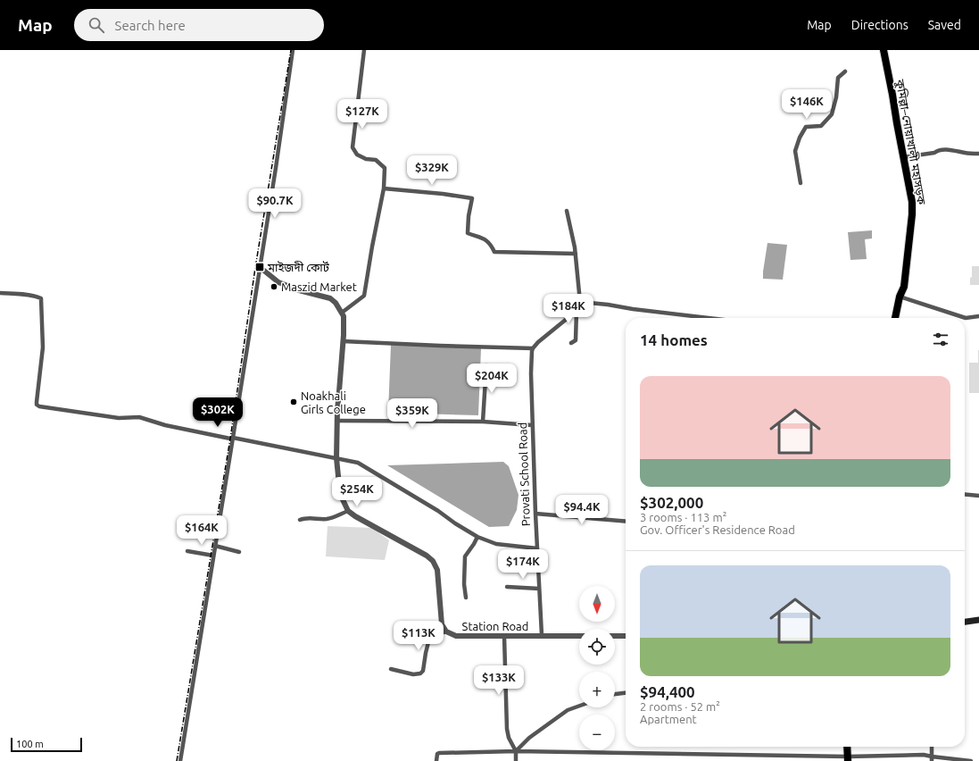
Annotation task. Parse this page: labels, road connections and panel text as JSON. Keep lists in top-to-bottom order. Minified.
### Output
{"streets":{"highway":["কুমিল্লা–নোয়াখালী মহাসড়ক"],"street":["Provati School Road","Station Road"]},"crossings":[["Provati School Road","Station Road"]],"places":{"transit":["মাইজদী কোর্ট"],"other":["Maszid Market","Noakhali Girls College"]},"scale_bar":"100 m","north":"bottom","page":{"header":"Map","search":"Search here","nav":["Map","Directions","Saved"],"price":["$146K","$127K","$329K","$90.7K","$184K","$204K","$302K","$359K","$254K","$94.4K","$164K","$174K","$113K","$133K"],"heading":"14 homes","list":[{"name":"$302,000","note":"3 rooms · 113 m² · Gov. Officer's Residence Road"},{"name":"$94,400","note":"2 rooms · 52 m² · Apartment"}],"map_buttons":["+","−"],"scale":"100 m"}}
